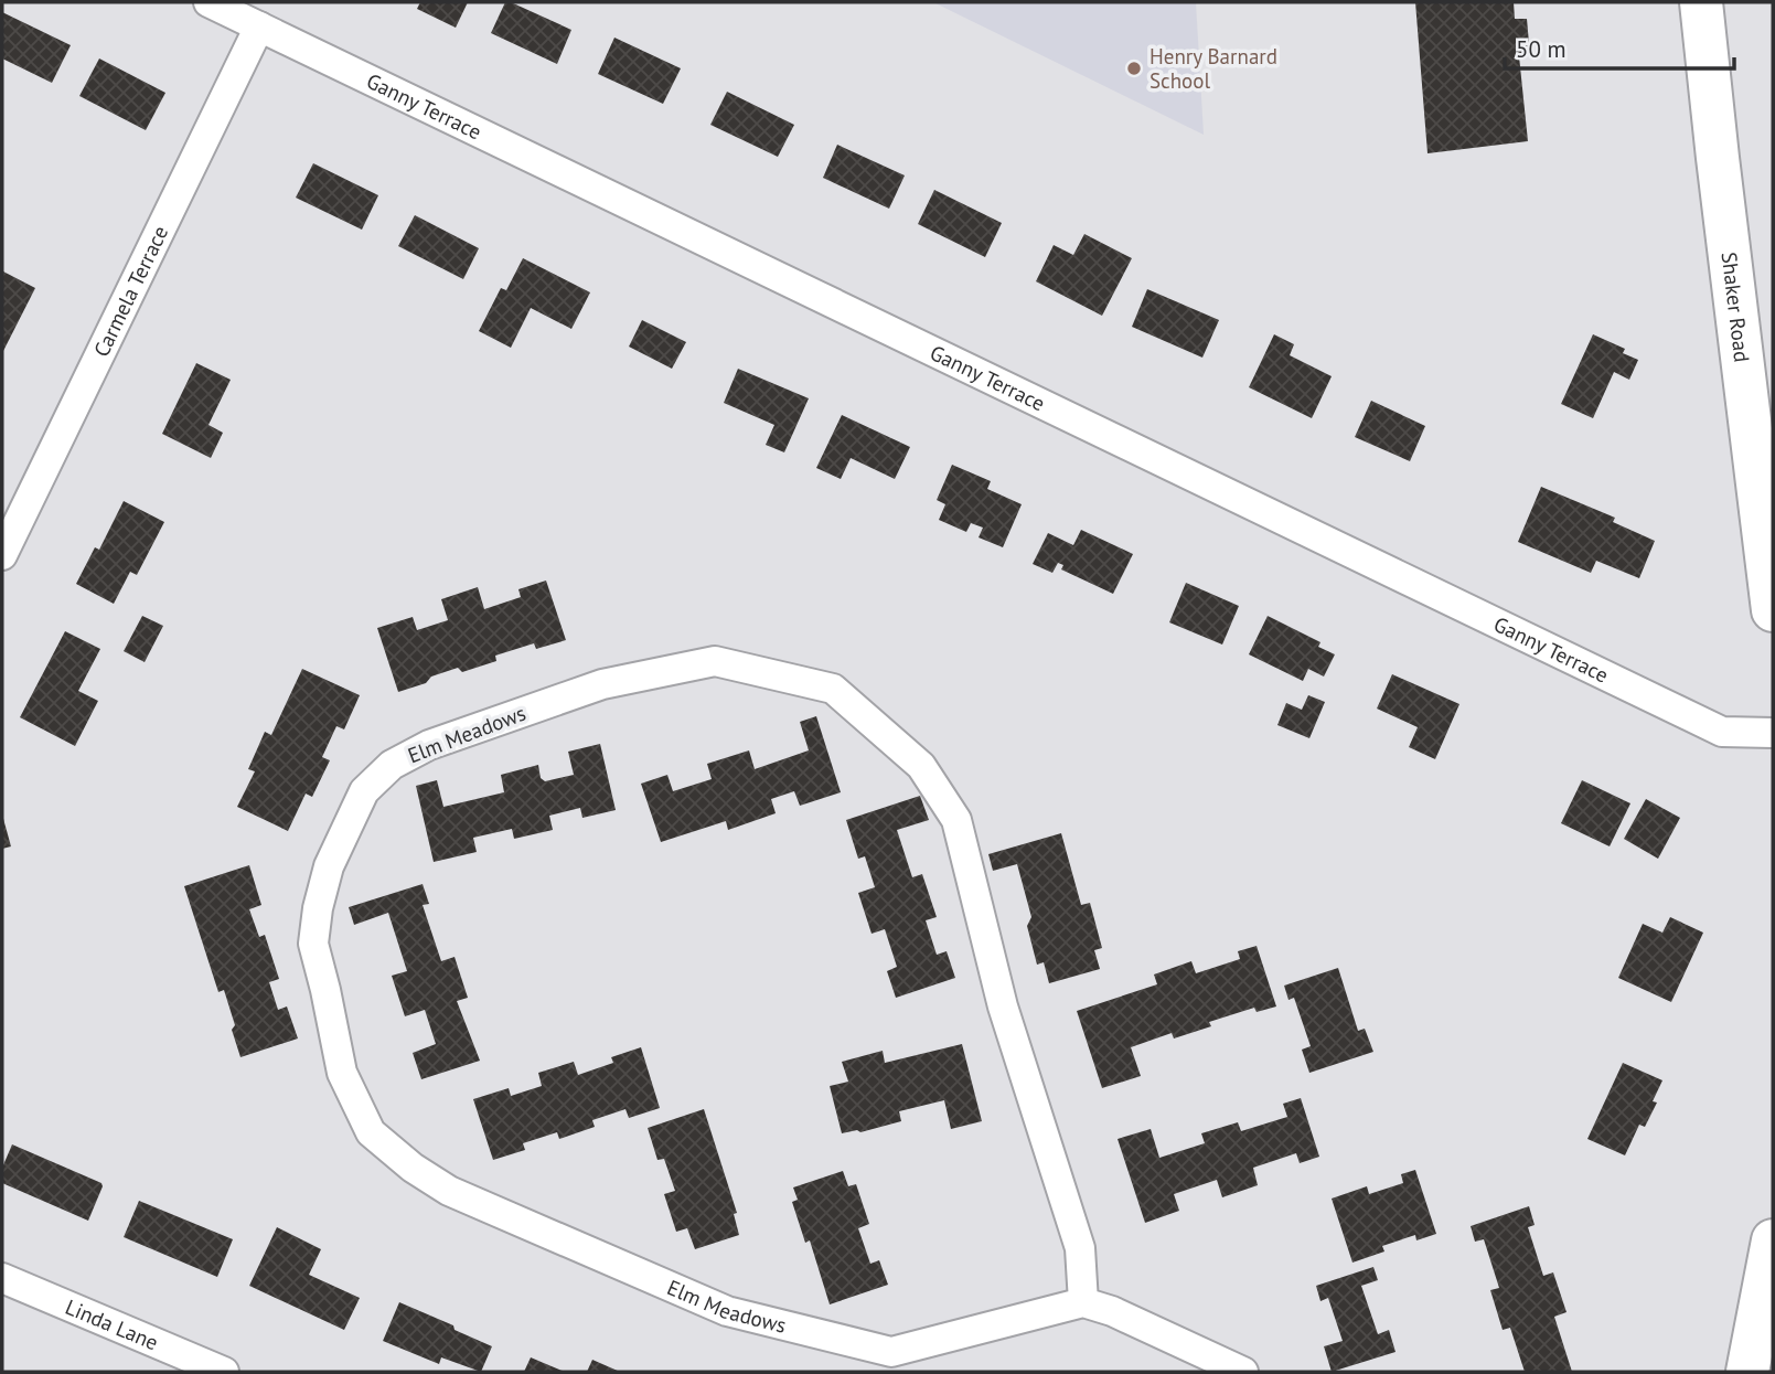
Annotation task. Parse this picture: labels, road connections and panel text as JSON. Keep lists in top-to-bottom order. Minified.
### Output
{"streets":{"main road":["Shaker Road"],"street":["Ganny Terrace","Carmela Terrace","Elm Meadows","Linda Lane"]},"crossings":[["Ganny Terrace","Carmela Terrace"]],"places":["Henry Barnard School"],"scale_bar":"50 m"}
